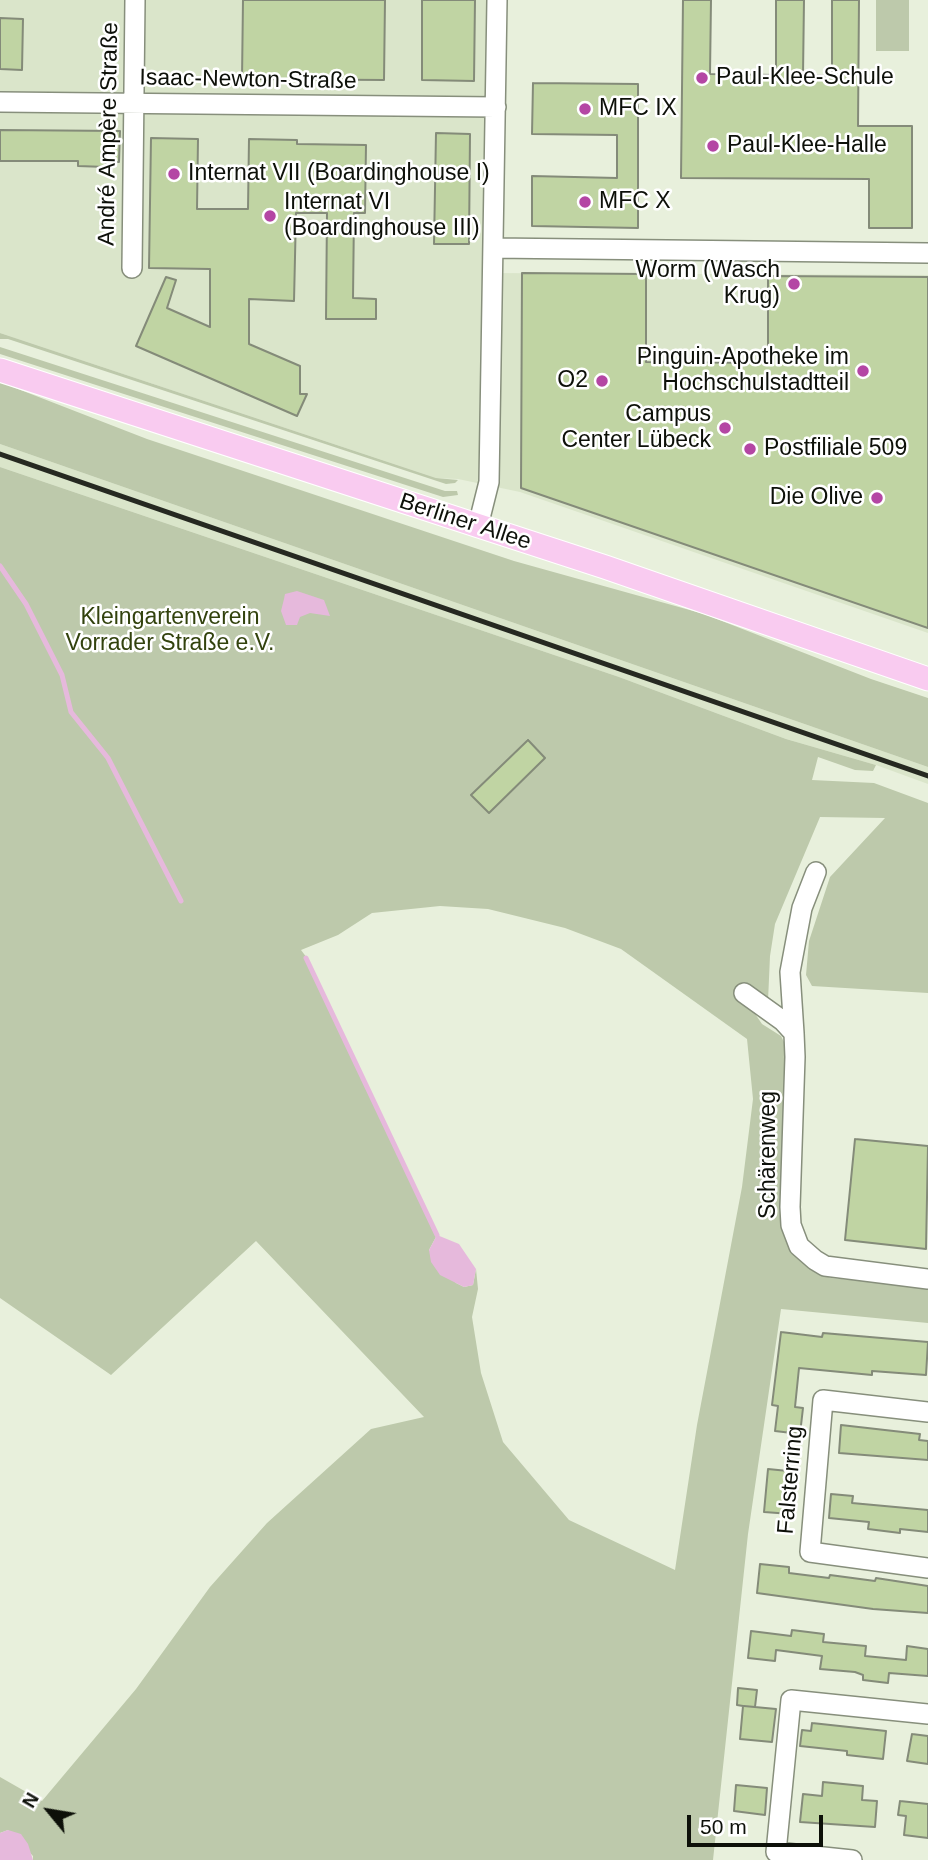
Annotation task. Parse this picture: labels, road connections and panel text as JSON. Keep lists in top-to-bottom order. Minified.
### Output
{"streets":{"main road":["Berliner Allee"],"street":["Isaac-Newton-Straße","André Ampère Straße","Schärenweg","Falsterring"]},"crossings":[["Isaac-Newton-Straße","André Ampère Straße"]],"parks":["Kleingartenverein Vorrader Straße e.V."],"places":["Paul-Klee-Schule","MFC IX","Paul-Klee-Halle","Internat VII (Boardinghouse I)","MFC X","Internat VI (Boardinghouse III)","Worm (Wasch Krug)","Pinguin-Apotheke im Hochschulstadtteil","O2","Campus Center Lübeck","Postfiliale 509","Die Olive"],"scale_bar":"50 m","north":"top left"}
